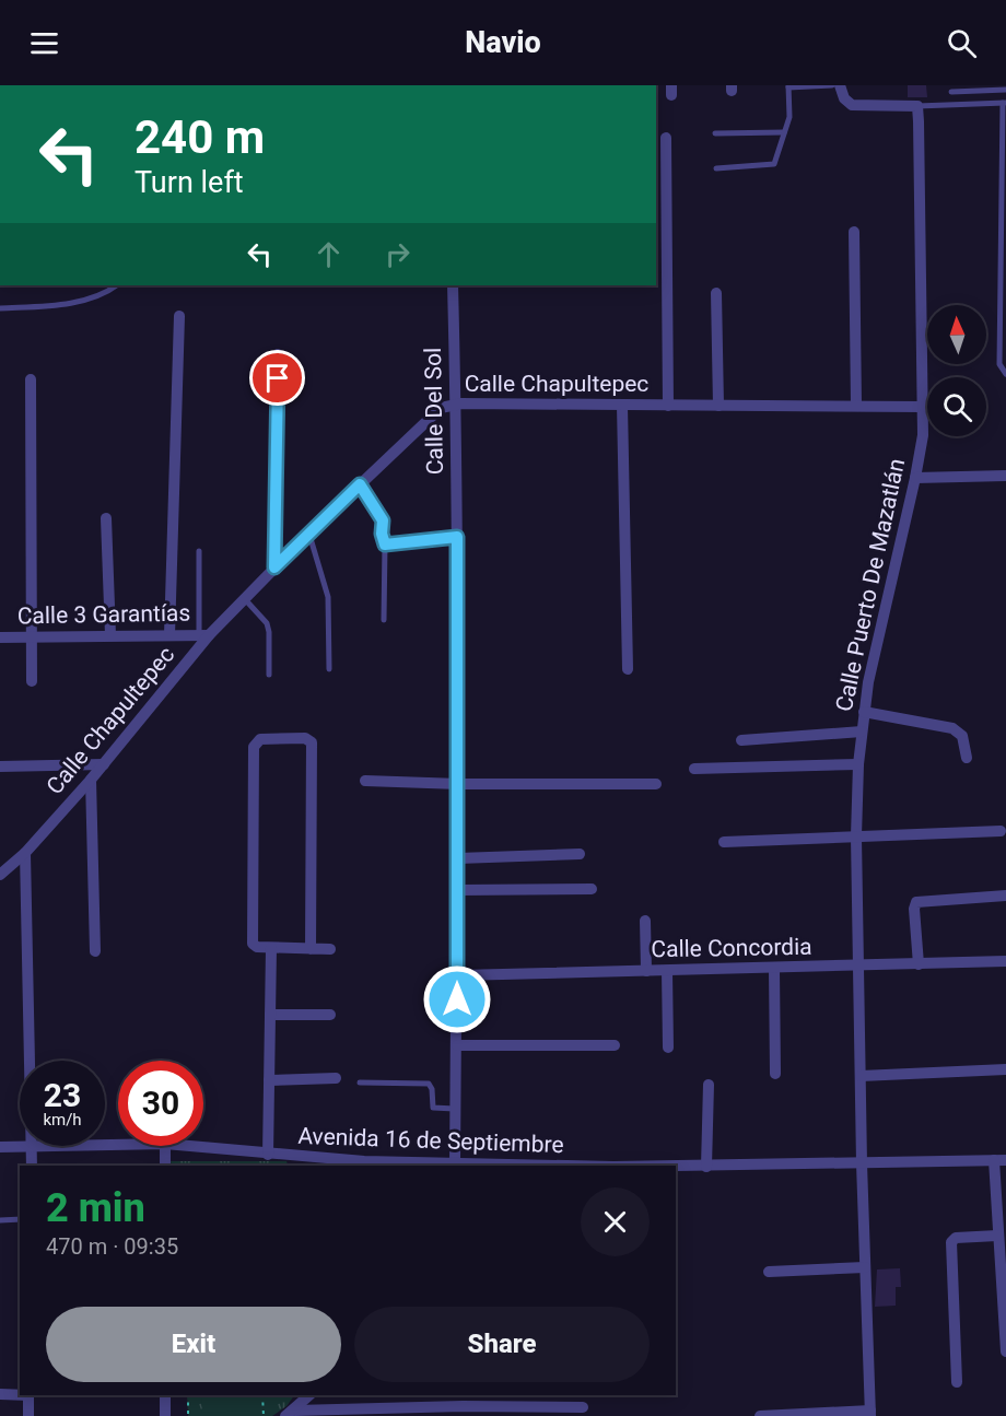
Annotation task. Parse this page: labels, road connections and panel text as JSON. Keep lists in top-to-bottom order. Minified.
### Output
{"streets":{"street":["Calle Chapultepec","Calle Del Sol","Calle Puerto De Mazatlán","Calle 3 Garantías","Calle Concordia","Avenida 16 de Septiembre"]},"crossings":[["Calle Chapultepec","Calle Del Sol"],["Calle Chapultepec","Calle Puerto De Mazatlán"],["Calle Chapultepec","Calle 3 Garantías"],["Calle Puerto De Mazatlán","Calle Concordia"],["Calle Puerto De Mazatlán","Avenida 16 de Septiembre"]],"north":"top","page":{"header":"Navio","turn":["240 m","Turn left"],"speed":"23 km/h","limit":"30","heading":["2 min","470 m · 09:35"],"buttons":["Exit","Share"]}}
